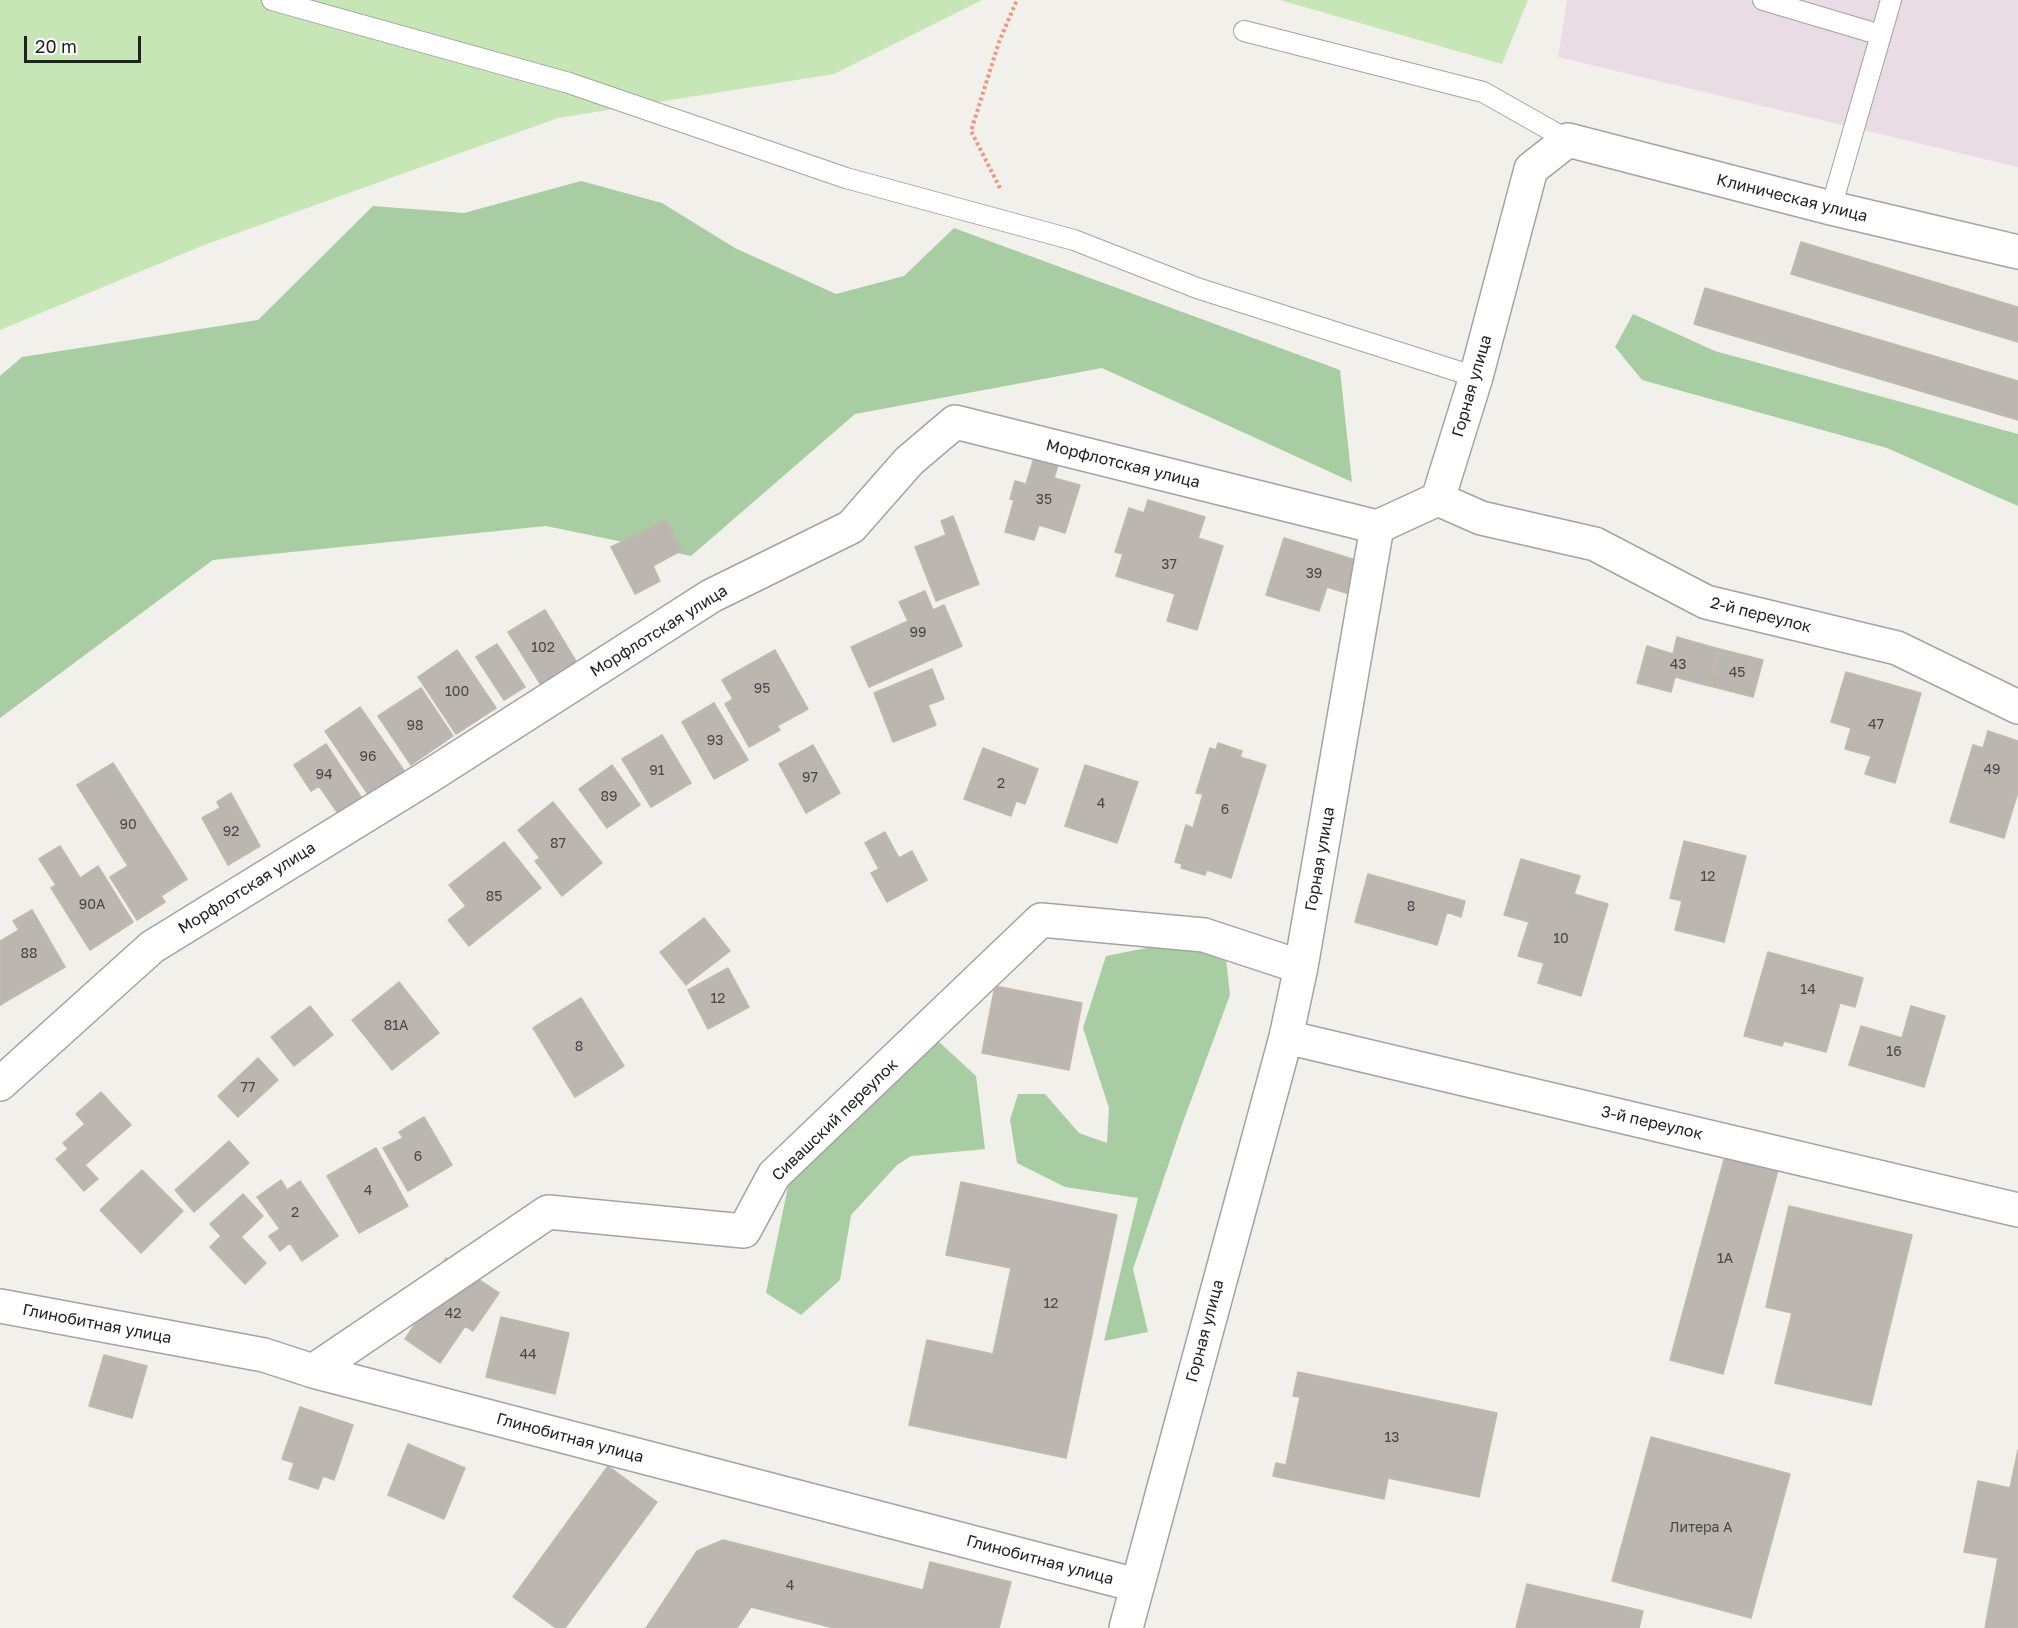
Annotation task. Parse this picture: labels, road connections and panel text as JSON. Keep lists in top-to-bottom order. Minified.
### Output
{"streets":{"street":["Клиническая улица","Горная улица","Морфлотская улица","2-й переулок","Сивашский переулок","3-й переулок","Глинобитная улица"]},"crossings":[["Клиническая улица","Горная улица"],["Горная улица","Морфлотская улица"],["Горная улица","2-й переулок"],["Горная улица","Сивашский переулок"],["Горная улица","3-й переулок"],["Горная улица","Глинобитная улица"],["Сивашский переулок","Глинобитная улица"]],"house_numbers":["35","37","39","99","102","43","45","95","100","47","98","93","96","49","91","94","97","2","89","4","6","90","92","87","12","85","90А","8","10","88","14","12","81А","8","16","77","6","4","2","1А","12","42","44","13","Литера А","4"],"scale_bar":"20 m"}
